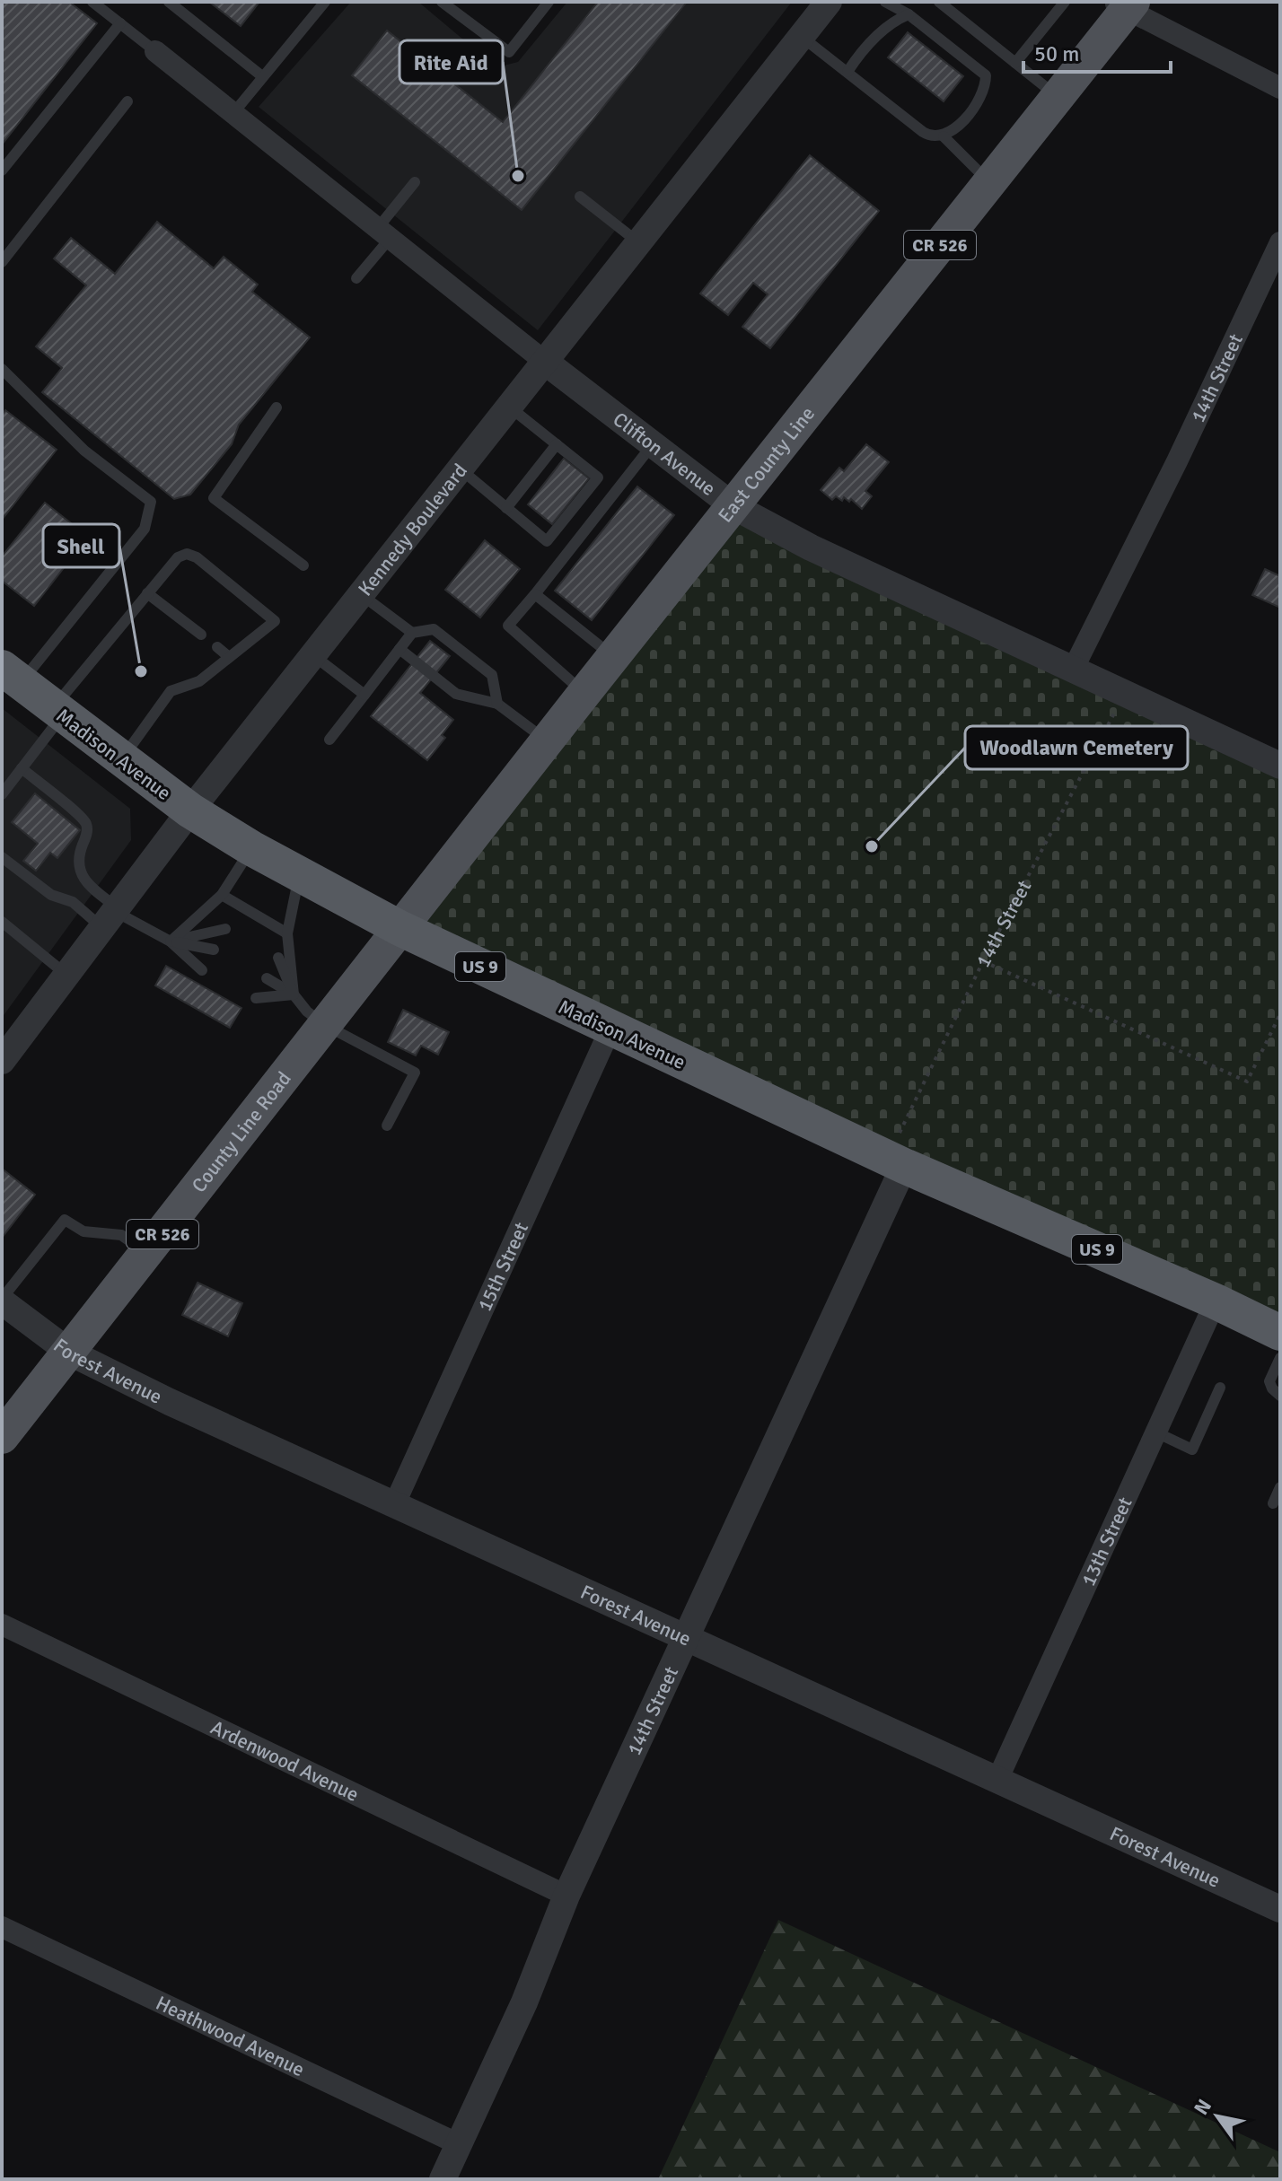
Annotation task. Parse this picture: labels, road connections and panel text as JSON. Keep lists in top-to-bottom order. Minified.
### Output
{"streets":{"highway":["Madison Avenue","US 9"],"main road":["CR 526","East County Line","County Line Road"],"street":["14th Street","Clifton Avenue","Kennedy Boulevard","15th Street","Forest Avenue","13th Street","Ardenwood Avenue","Heathwood Avenue"]},"crossings":[["14th Street","Clifton Avenue"],["14th Street","Madison Avenue"],["14th Street","Forest Avenue"],["14th Street","Ardenwood Avenue"],["14th Street","Heathwood Avenue"],["Clifton Avenue","East County Line"],["Clifton Avenue","Kennedy Boulevard"],["East County Line","Madison Avenue"],["East County Line","County Line Road"],["Kennedy Boulevard","Madison Avenue"],["Madison Avenue","County Line Road"],["Madison Avenue","15th Street"],["Madison Avenue","13th Street"],["County Line Road","Forest Avenue"],["15th Street","Forest Avenue"],["Forest Avenue","13th Street"]],"places":["Rite Aid","Shell","Woodlawn Cemetery"],"scale_bar":"50 m","north":"top left"}
